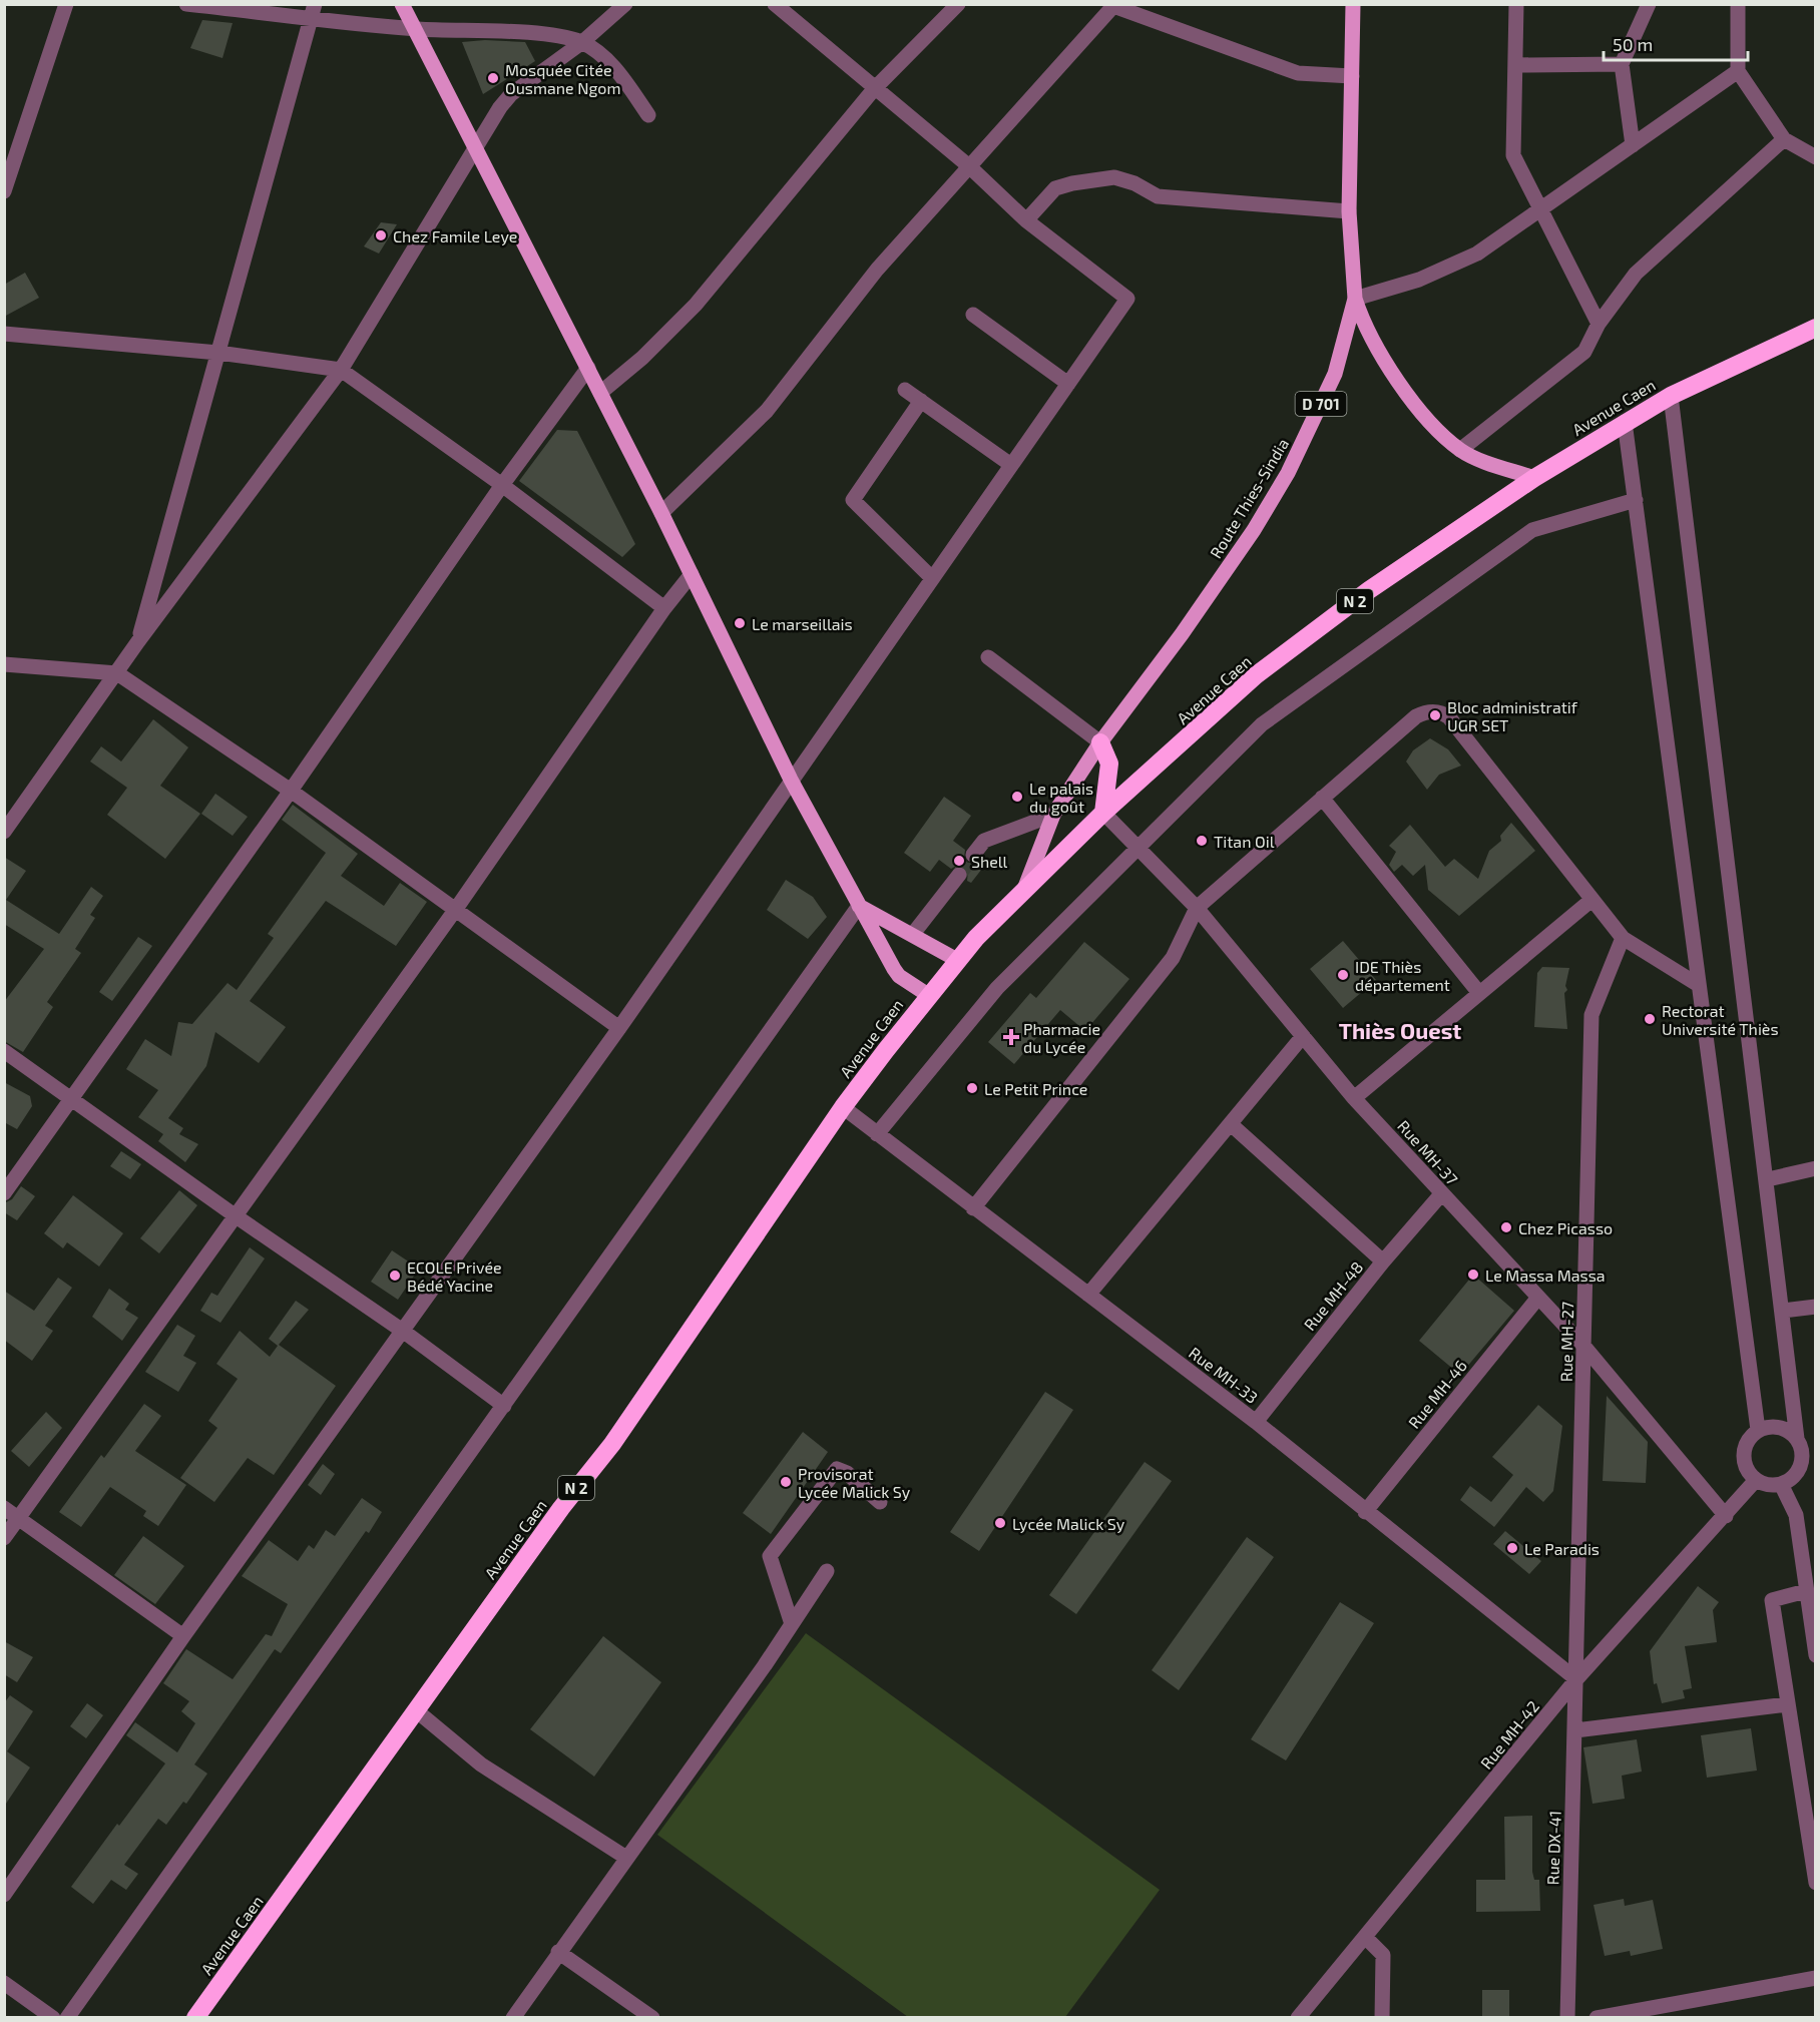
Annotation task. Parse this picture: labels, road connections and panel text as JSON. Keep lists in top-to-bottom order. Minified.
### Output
{"streets":{"highway":["Avenue Caen","N 2"],"main road":["D 701","Route Thies-Sindia"],"street":["Rue MH-37","Rue MH-48","Rue MH-27","Rue MH-33","Rue MH-46","Rue MH-42","Rue DX-41"]},"crossings":[["Avenue Caen","Route Thies-Sindia"],["Avenue Caen","Rue MH-37"],["Avenue Caen","Rue MH-33"],["Rue MH-37","Rue MH-48"],["Rue MH-37","Rue MH-27"],["Rue MH-37","Rue MH-46"],["Rue MH-37","Rue MH-42"],["Rue MH-48","Rue MH-33"],["Rue MH-27","Rue MH-33"],["Rue MH-27","Rue MH-42"],["Rue MH-27","Rue DX-41"],["Rue MH-33","Rue MH-46"],["Rue MH-33","Rue MH-42"],["Rue MH-33","Rue DX-41"],["Rue MH-42","Rue DX-41"]],"districts":["Thiès Ouest"],"places":{"other":["Mosquée Citée Ousmane Ngom","Chez Famile Leye","Le marseillais","Bloc administratif UGR SET","Le palais du goût","Titan Oil","Shell","IDE Thiès département","Rectorat Université Thiès","Le Petit Prince","Chez Picasso","Le Massa Massa","ECOLE Privée Bédé Yacine","Provisorat Lycée Malick Sy","Lycée Malick Sy","Le Paradis"],"health":["Pharmacie du Lycée"]},"scale_bar":"50 m"}
